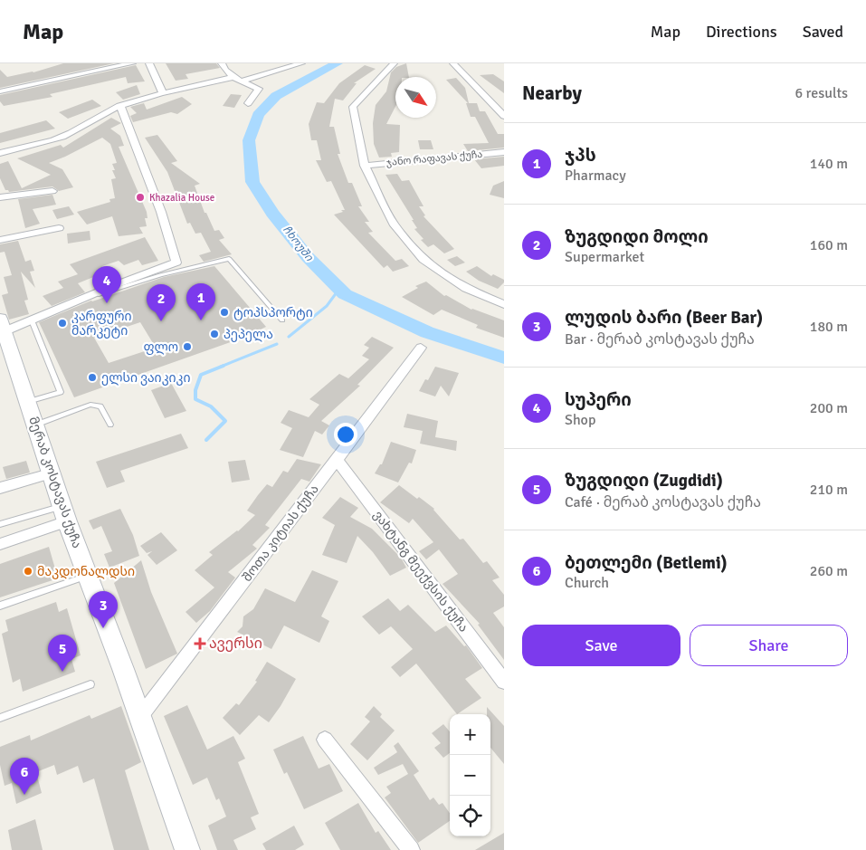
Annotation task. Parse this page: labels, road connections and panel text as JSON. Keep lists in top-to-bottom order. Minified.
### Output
{"streets":{"main road":["მერაბ კოსტავას ქუჩა"],"street":["ჯანო რაფავას ქუჩა","შოთა კიტიას ქუჩა","ვახტანგ მეექვსის ქუჩა"]},"crossings":[["მერაბ კოსტავას ქუჩა","შოთა კიტიას ქუჩა"],["შოთა კიტიას ქუჩა","ვახტანგ მეექვსის ქუჩა"]],"water":["ჩხოუში"],"places":{"other":["Khazalia House","ტოპსპორტი","კარფური მარკეტი","პეპელა","ფლო","ელსი ვაიკიკი","მაკდონალდსი"],"health":["ავერსი"]},"north":"bottom right","page":{"header":"Map","nav":["Map","Directions","Saved"],"heading":["Nearby","6 results"],"list":[{"mark":"1","name":"ჯპს","note":"Pharmacy","value":"140 m"},{"mark":"2","name":"ზუგდიდი მოლი","note":"Supermarket","value":"160 m"},{"mark":"3","name":"ლუდის ბარი (Beer Bar)","note":"Bar · მერაბ კოსტავას ქუჩა","value":"180 m"},{"mark":"4","name":"სუპერი","note":"Shop","value":"200 m"},{"mark":"5","name":"ზუგდიდი (Zugdidi)","note":"Café · მერაბ კოსტავას ქუჩა","value":"210 m"},{"mark":"6","name":"ბეთლემი (Betlemi)","note":"Church","value":"260 m"}],"pins":["4","1","2","3","5","6"],"buttons":["Save","Share"],"map_buttons":["+","−"]}}
